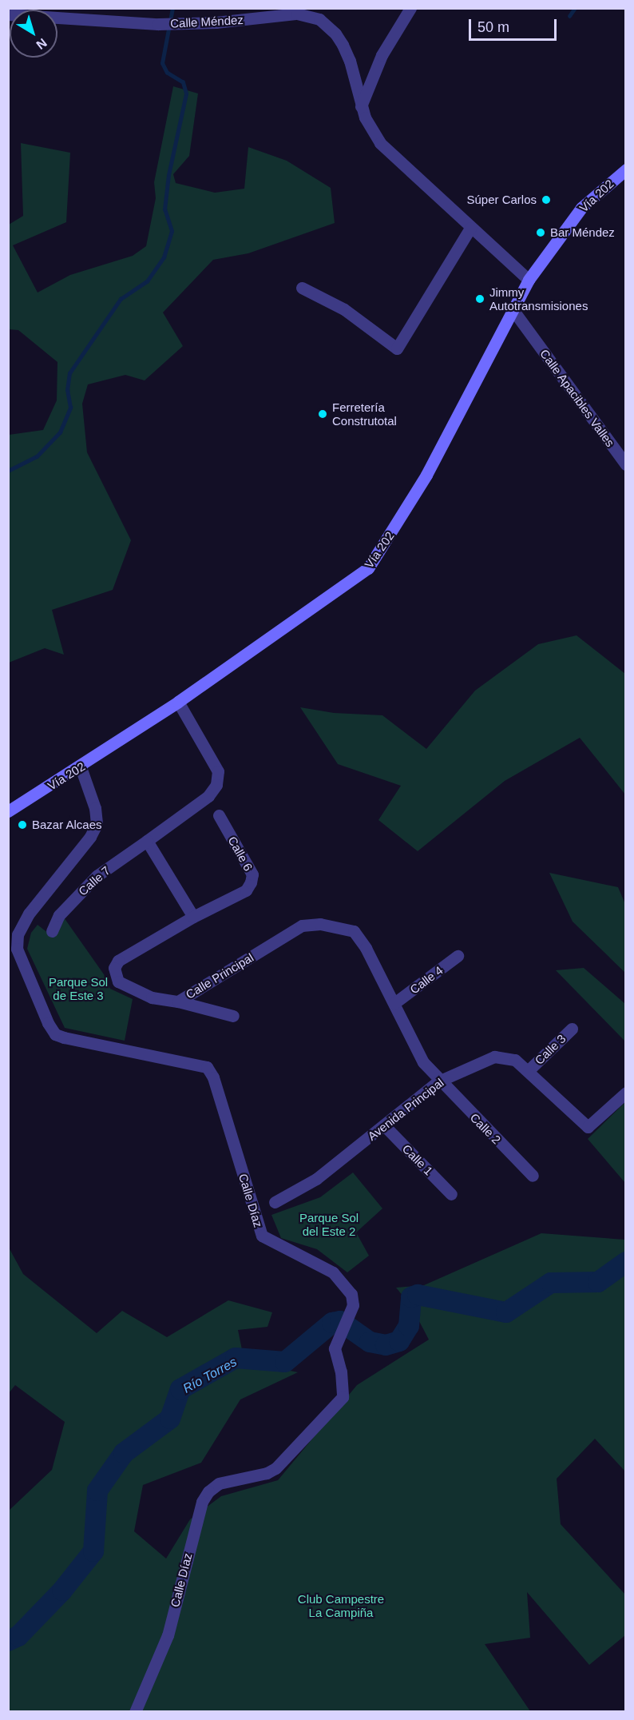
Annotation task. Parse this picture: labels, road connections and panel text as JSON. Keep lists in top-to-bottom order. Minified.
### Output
{"streets":{"main road":["Vía 202"],"street":["Calle Méndez","Calle Apacibles Valles","Calle 6","Calle 7","Calle Principal","Calle 4","Calle 3","Avenida Principal","Calle 2","Calle 1","Calle Díaz"]},"crossings":[["Calle Méndez","Vía 202"],["Vía 202","Calle Apacibles Valles"],["Vía 202","Calle Díaz"],["Calle 6","Calle Principal"],["Calle Principal","Calle 4"],["Calle Principal","Avenida Principal"],["Calle Principal","Calle 2"],["Calle 3","Avenida Principal"],["Avenida Principal","Calle 2"],["Avenida Principal","Calle 1"]],"water":["Río Torres"],"parks":["Parque Sol de Este 3","Parque Sol del Este 2","Club Campestre La Campiña"],"places":["Súper Carlos","Bar Méndez","Jimmy Autotransmisiones","Ferretería Construtotal","Bazar Alcaes"],"scale_bar":"50 m","north":"bottom right"}
